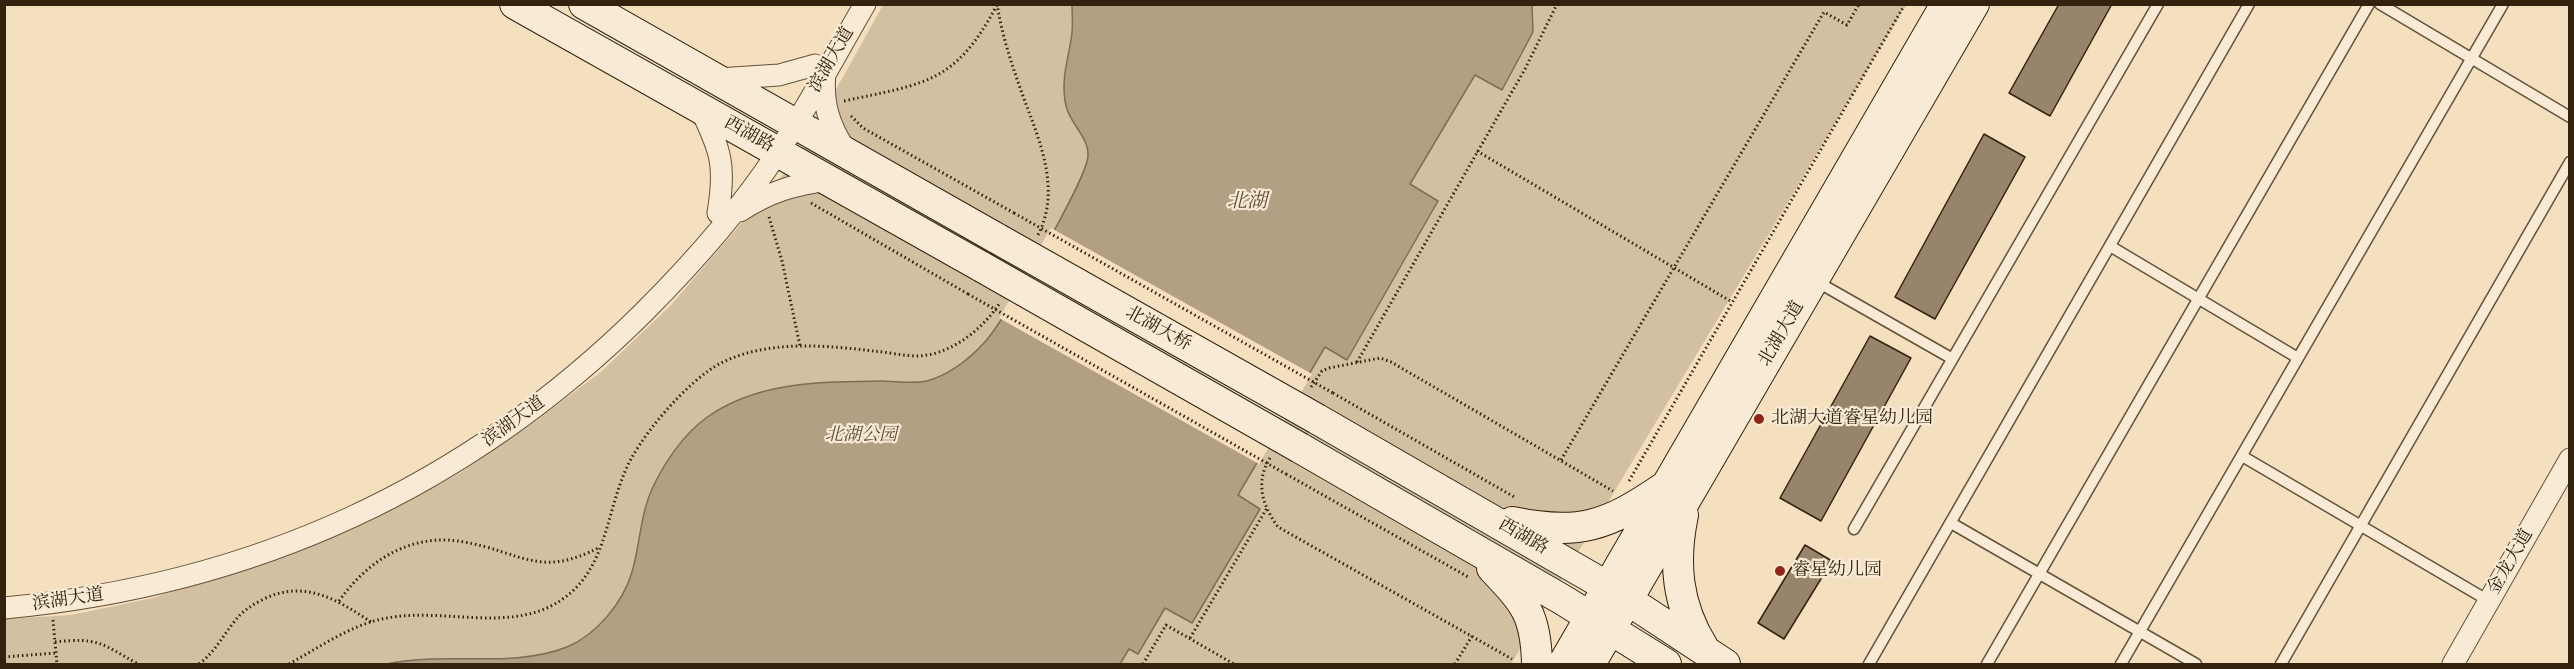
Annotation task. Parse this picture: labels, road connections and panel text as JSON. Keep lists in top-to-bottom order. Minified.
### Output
{"streets":{"main road":["西湖路","北湖大桥","北湖大道"],"street":["滨湖大道","金龙大道"]},"crossings":[["滨湖大道","西湖路"],["西湖路","北湖大桥"],["西湖路","北湖大道"]],"water":["北湖"],"parks":["北湖公园"],"places":["北湖大道睿星幼儿园","睿星幼儿园"]}
